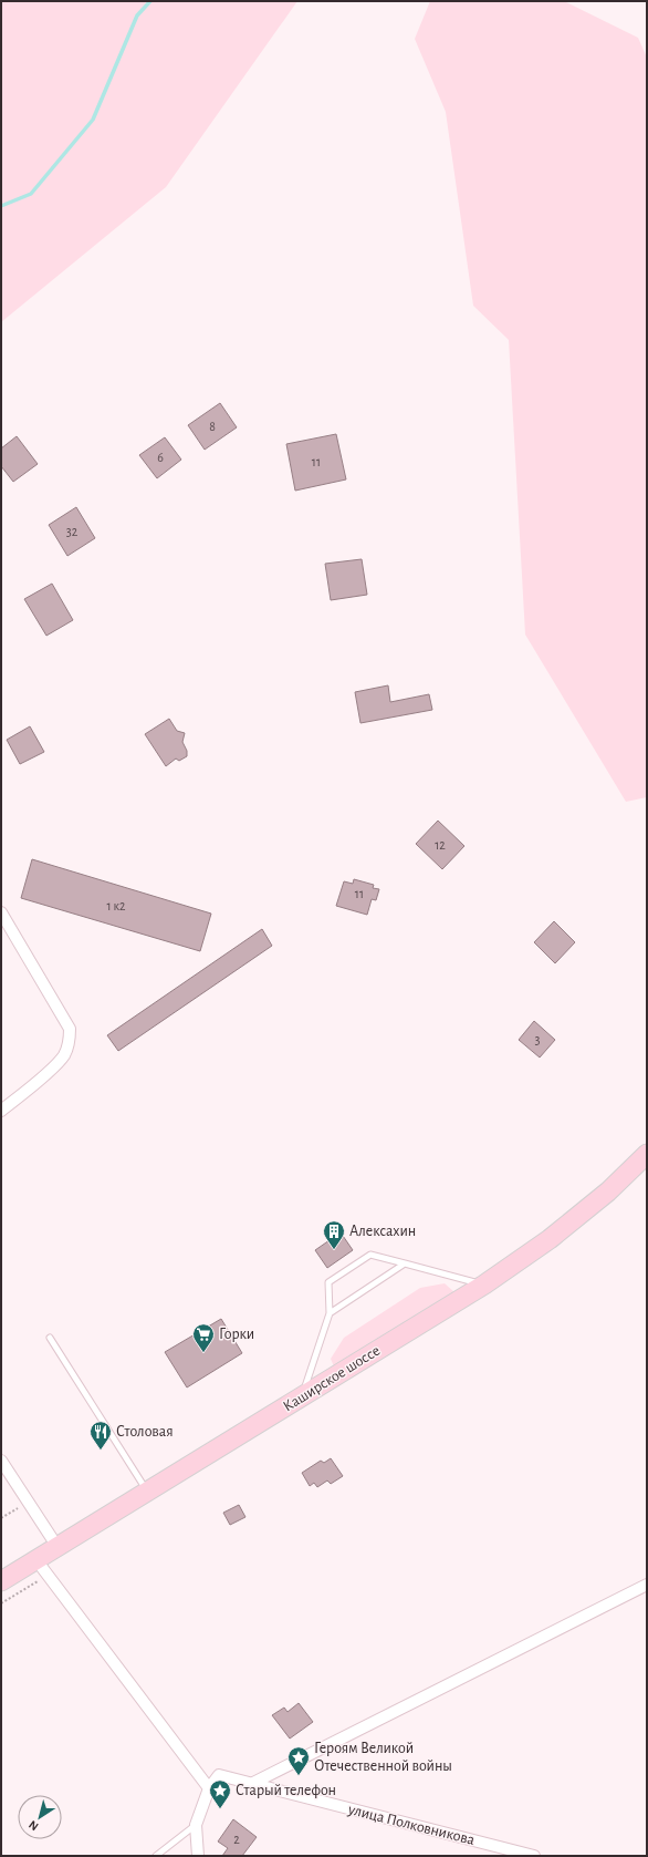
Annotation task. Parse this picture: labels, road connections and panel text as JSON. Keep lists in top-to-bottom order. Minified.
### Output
{"streets":{"main road":["Каширское шоссе"],"street":["улица Полковникова"]},"places":{"building":["Алексахин"],"supermarket":["Горки"],"restaurant":["Столовая"],"place":["Героям Великой Отечественной войны","Старый телефон"]},"house_numbers":["8","6","11","32","12","11","1 к2","3","2"],"north":"bottom left"}
